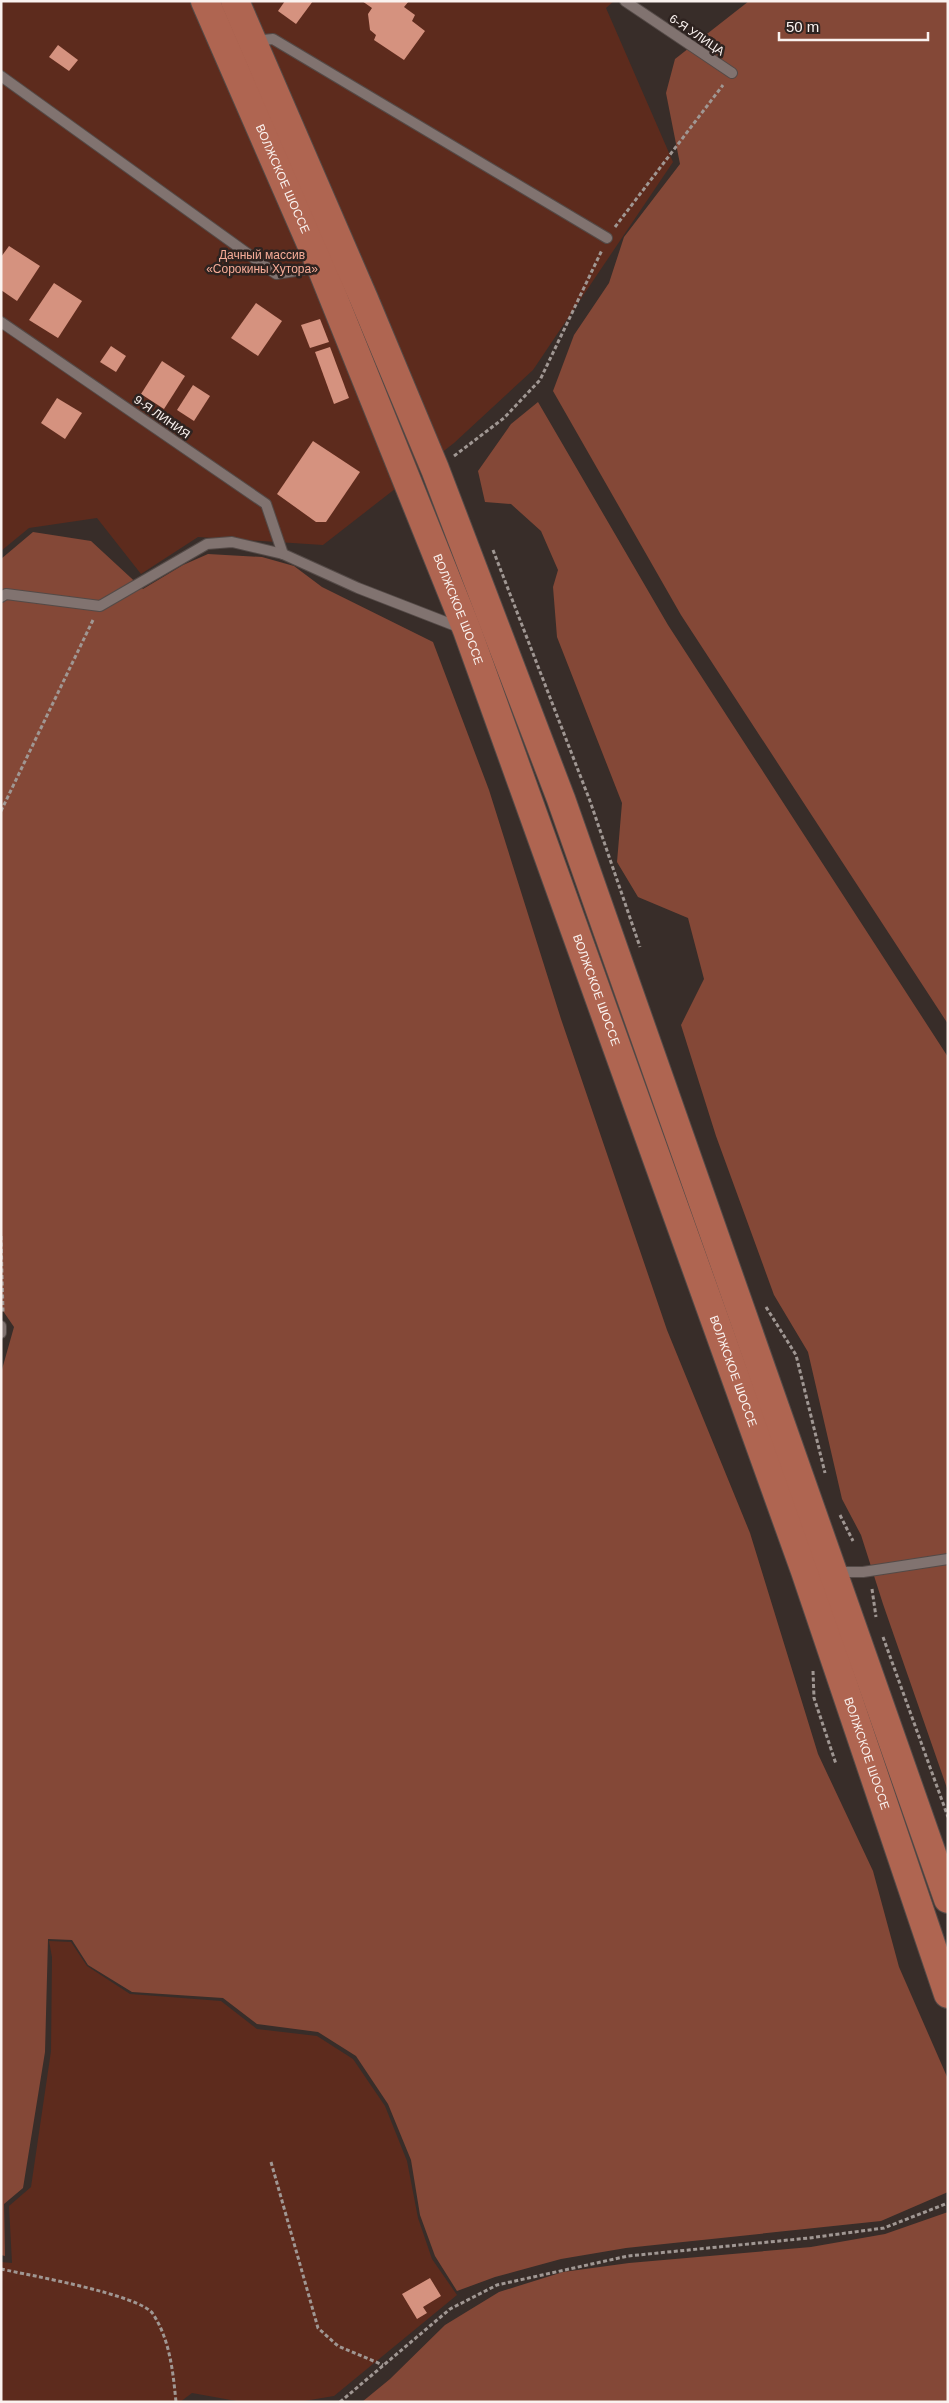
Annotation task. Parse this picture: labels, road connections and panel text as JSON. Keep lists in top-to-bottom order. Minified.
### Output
{"streets":{"main road":["ВОЛЖСКОЕ ШОССЕ"],"lane":["6-Я УЛИЦА","9-Я ЛИНИЯ"]},"parks":["Дачный массив «Сорокины Хутора»"],"scale_bar":"50 m"}
